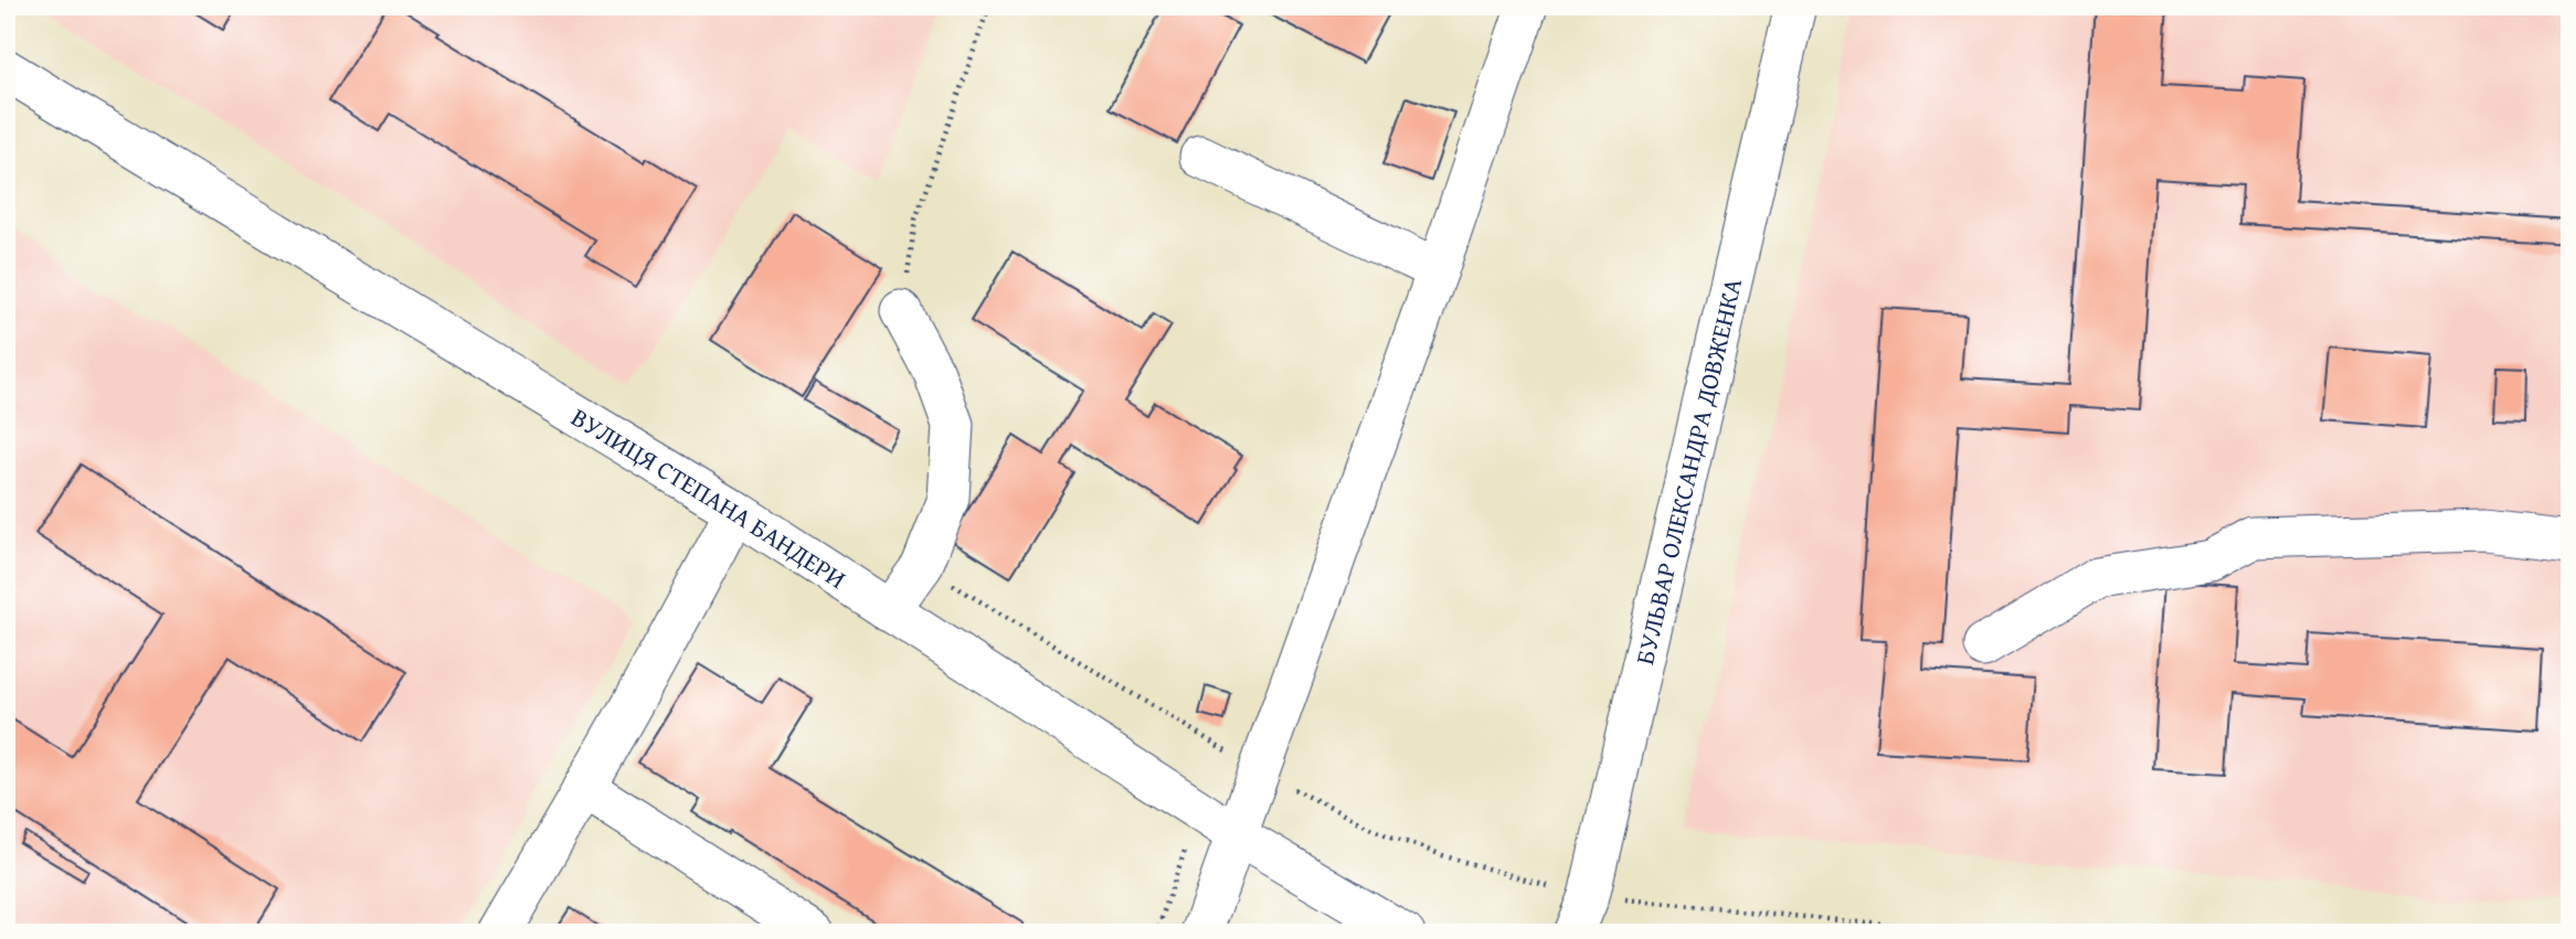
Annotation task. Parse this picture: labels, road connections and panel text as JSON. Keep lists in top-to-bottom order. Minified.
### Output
{"streets":{"street":["БУЛЬВАР ОЛЕКСАНДРА ДОВЖЕНКА","ВУЛИЦЯ СТЕПАНА БАНДЕРИ"]}}
